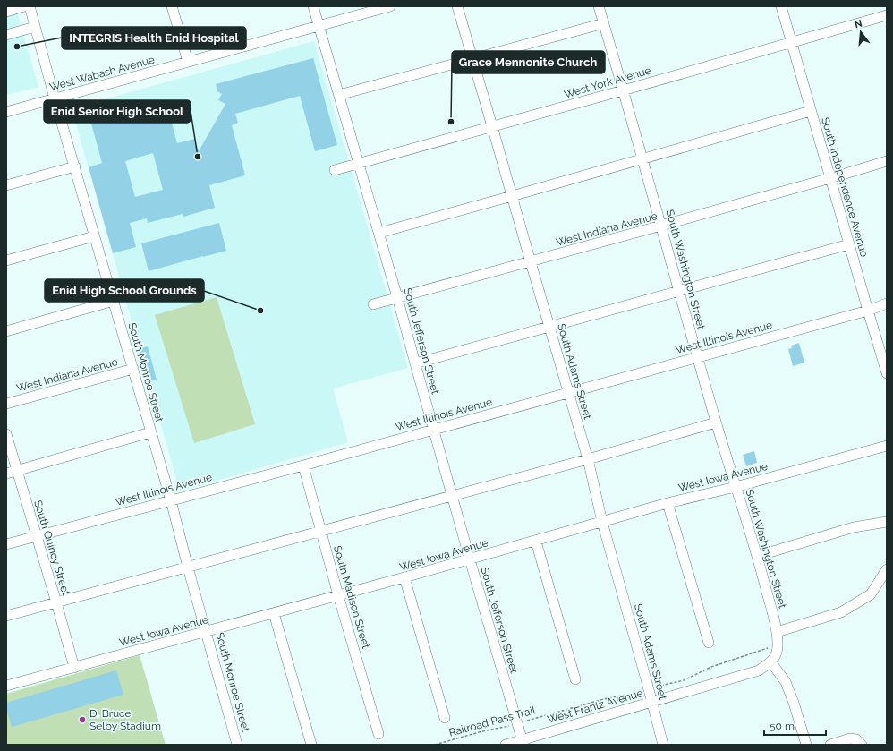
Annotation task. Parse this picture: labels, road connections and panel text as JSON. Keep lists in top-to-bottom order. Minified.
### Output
{"streets":{"street":["West Wabash Avenue","West York Avenue","South Independence Avenue","West Indiana Avenue","South Washington Street","West Illinois Avenue","South Jefferson Street","South Adams Street","South Monroe Street","West Iowa Avenue","South Quincy Street","South Madison Street","West Frantz Avenue"],"path":["Railroad Pass Trail"]},"crossings":[["West Wabash Avenue","South Jefferson Street"],["West Wabash Avenue","South Monroe Street"],["West York Avenue","South Independence Avenue"],["West York Avenue","South Washington Street"],["West York Avenue","South Jefferson Street"],["West York Avenue","South Adams Street"],["South Independence Avenue","West Indiana Avenue"],["South Independence Avenue","West Illinois Avenue"],["West Indiana Avenue","South Washington Street"],["West Indiana Avenue","South Jefferson Street"],["West Indiana Avenue","South Adams Street"],["West Indiana Avenue","South Monroe Street"],["South Washington Street","West Illinois Avenue"],["South Washington Street","West Iowa Avenue"],["South Washington Street","West Frantz Avenue"],["South Washington Street","Railroad Pass Trail"],["West Illinois Avenue","South Jefferson Street"],["West Illinois Avenue","South Adams Street"],["West Illinois Avenue","South Monroe Street"],["West Illinois Avenue","South Quincy Street"],["West Illinois Avenue","South Madison Street"],["South Jefferson Street","West Iowa Avenue"],["South Jefferson Street","West Frantz Avenue"],["South Jefferson Street","Railroad Pass Trail"],["South Adams Street","West Iowa Avenue"],["South Adams Street","West Frantz Avenue"],["South Adams Street","Railroad Pass Trail"],["South Monroe Street","West Iowa Avenue"],["West Iowa Avenue","South Quincy Street"],["West Iowa Avenue","South Madison Street"]],"places":["INTEGRIS Health Enid Hospital","Grace Mennonite Church","Enid Senior High School","Enid High School Grounds","D. Bruce Selby Stadium"],"scale_bar":"50 m","north":"top"}
